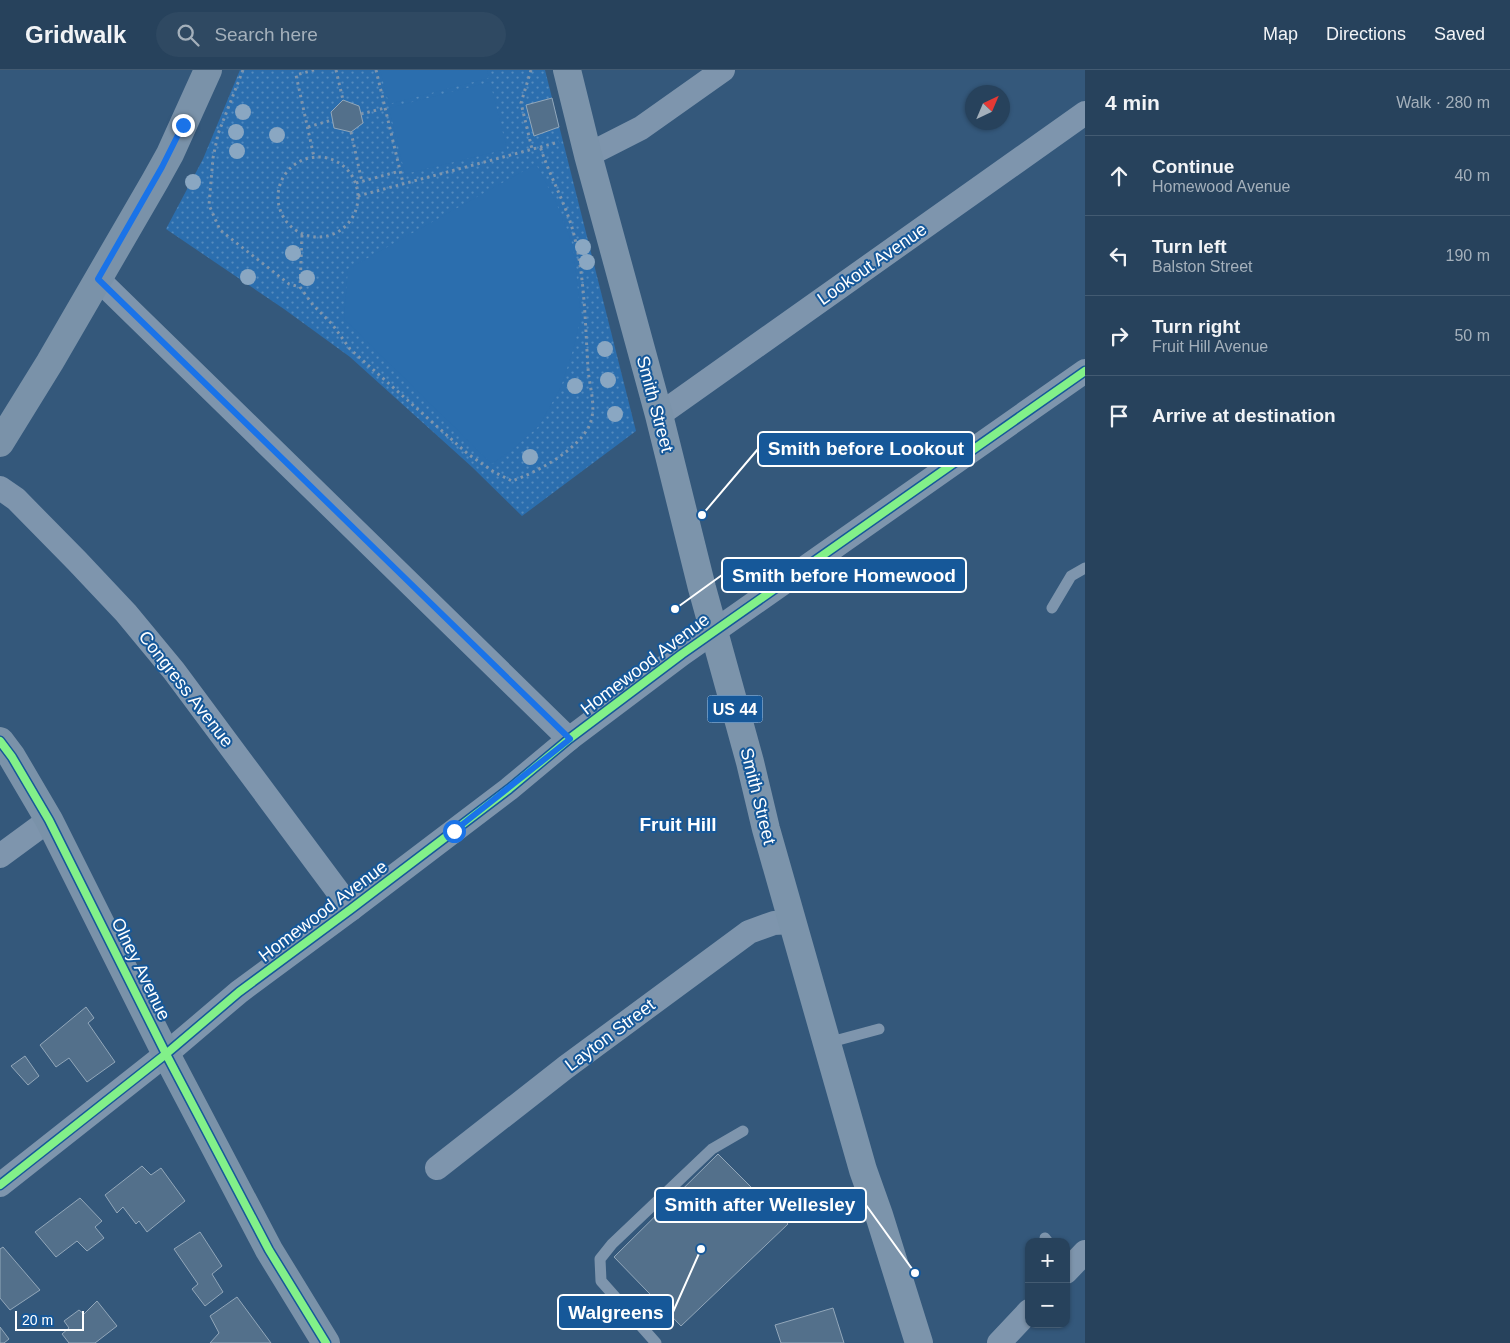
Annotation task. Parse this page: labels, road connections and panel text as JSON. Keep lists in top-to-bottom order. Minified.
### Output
{"streets":{"main road":["Smith Street","US 44"],"street":["Lookout Avenue","Homewood Avenue","Congress Avenue","Olney Avenue","Layton Street"]},"crossings":[["Lookout Avenue","Smith Street"],["Smith Street","Homewood Avenue"],["Smith Street","Layton Street"],["Homewood Avenue","Congress Avenue"],["Homewood Avenue","Olney Avenue"]],"districts":["Fruit Hill"],"places":["Smith before Lookout","Smith before Homewood","Walgreens","Smith after Wellesley"],"scale_bar":"20 m","north":"top right","page":{"header":"Gridwalk","search":"Search here","nav":["Map","Directions","Saved"],"heading":["4 min","Walk · 280 m"],"list":[["Continue","Homewood Avenue","40 m"],["Turn left","Balston Street","190 m"],["Turn right","Fruit Hill Avenue","50 m"],"Arrive at destination"],"map_buttons":["+","−"],"scale":"20 m"}}
